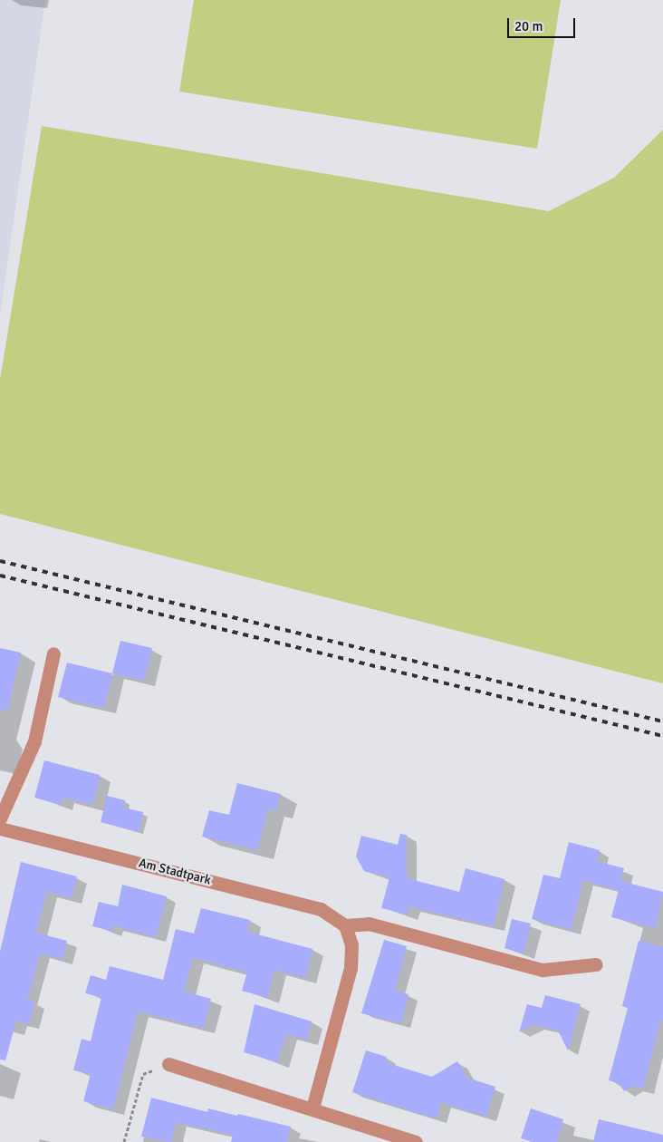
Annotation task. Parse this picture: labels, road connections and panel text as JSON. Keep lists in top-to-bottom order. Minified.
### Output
{"streets":{"street":["Am Stadtpark"]},"scale_bar":"20 m"}
